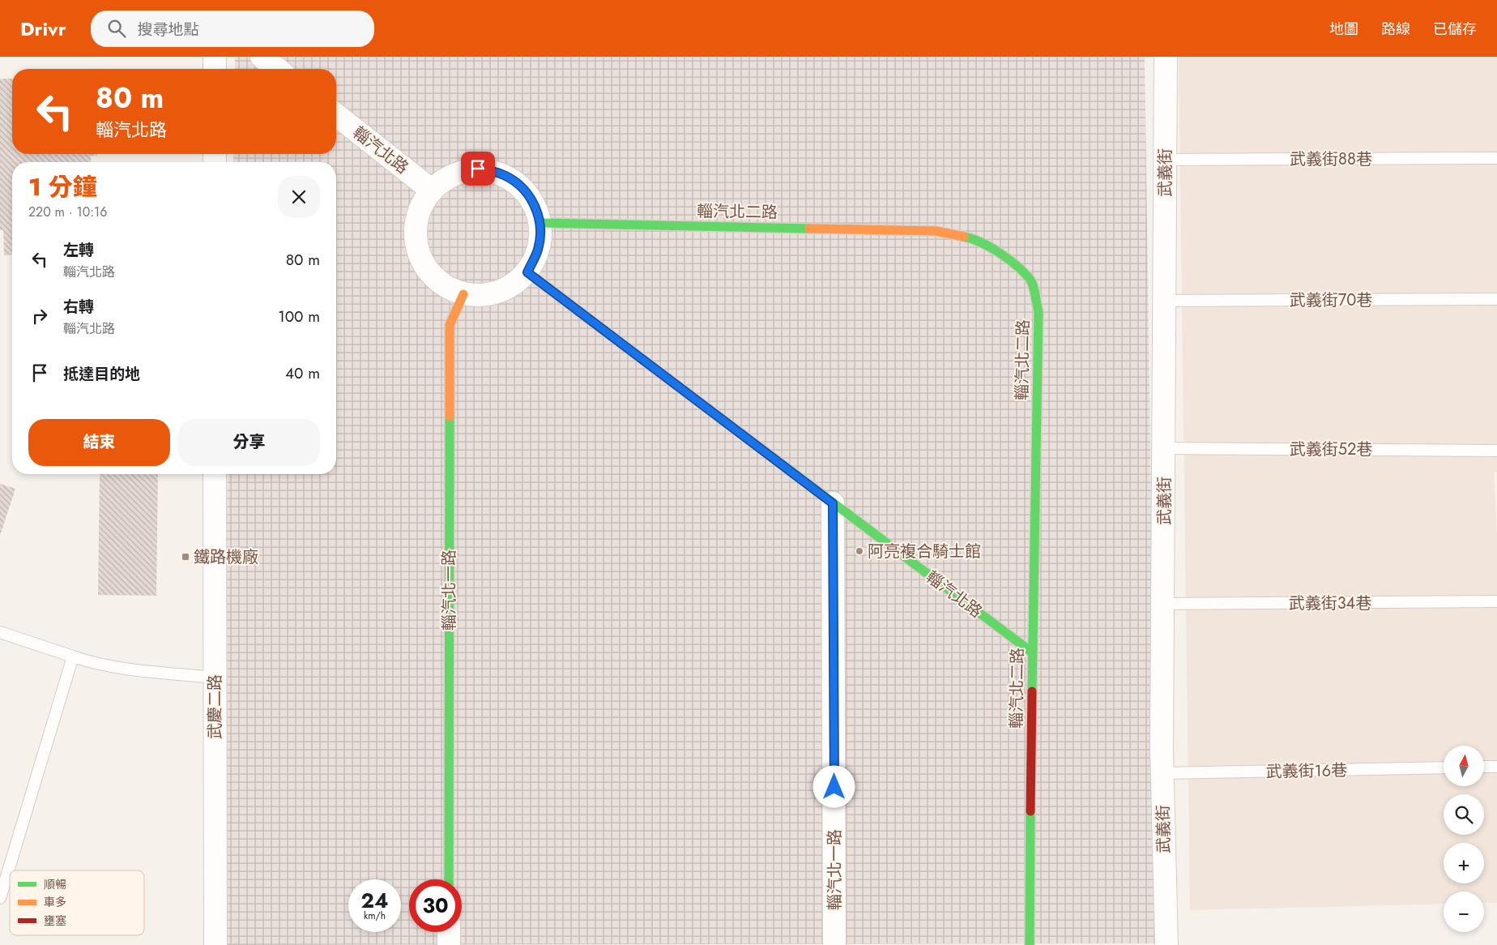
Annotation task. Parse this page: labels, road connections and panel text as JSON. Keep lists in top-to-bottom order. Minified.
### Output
{"streets":{"street":["輜汽北路","武義街","輜汽北二路","輜汽北一路","武慶二路"],"lane":["武義街88巷","武義街70巷","武義街52巷","武義街34巷","武義街16巷"]},"crossings":[["輜汽北路","輜汽北二路"],["輜汽北路","輜汽北一路"],["武義街88巷","武義街"],["武義街","武義街70巷"],["武義街","武義街52巷"],["武義街","武義街34巷"],["武義街","武義街16巷"],["輜汽北二路","輜汽北一路"]],"places":{"other":["阿亮複合騎士館"],"transit":["鐵路機廠"]},"legend":["順暢","車多","壅塞"],"north":"top","page":{"header":"Drivr","search":"搜尋地點","nav":["地圖","路線","已儲存"],"turn":["80 m","輜汽北路"],"heading":["1 分鐘","220 m · 10:16"],"list":[{"name":"左轉","note":"輜汽北路","value":"80 m"},{"name":"右轉","note":"輜汽北路","value":"100 m"},{"name":"抵達目的地","value":"40 m"}],"buttons":["結束","分享"],"map_buttons":["+","−"],"speed":"24 km/h","limit":"30"}}
